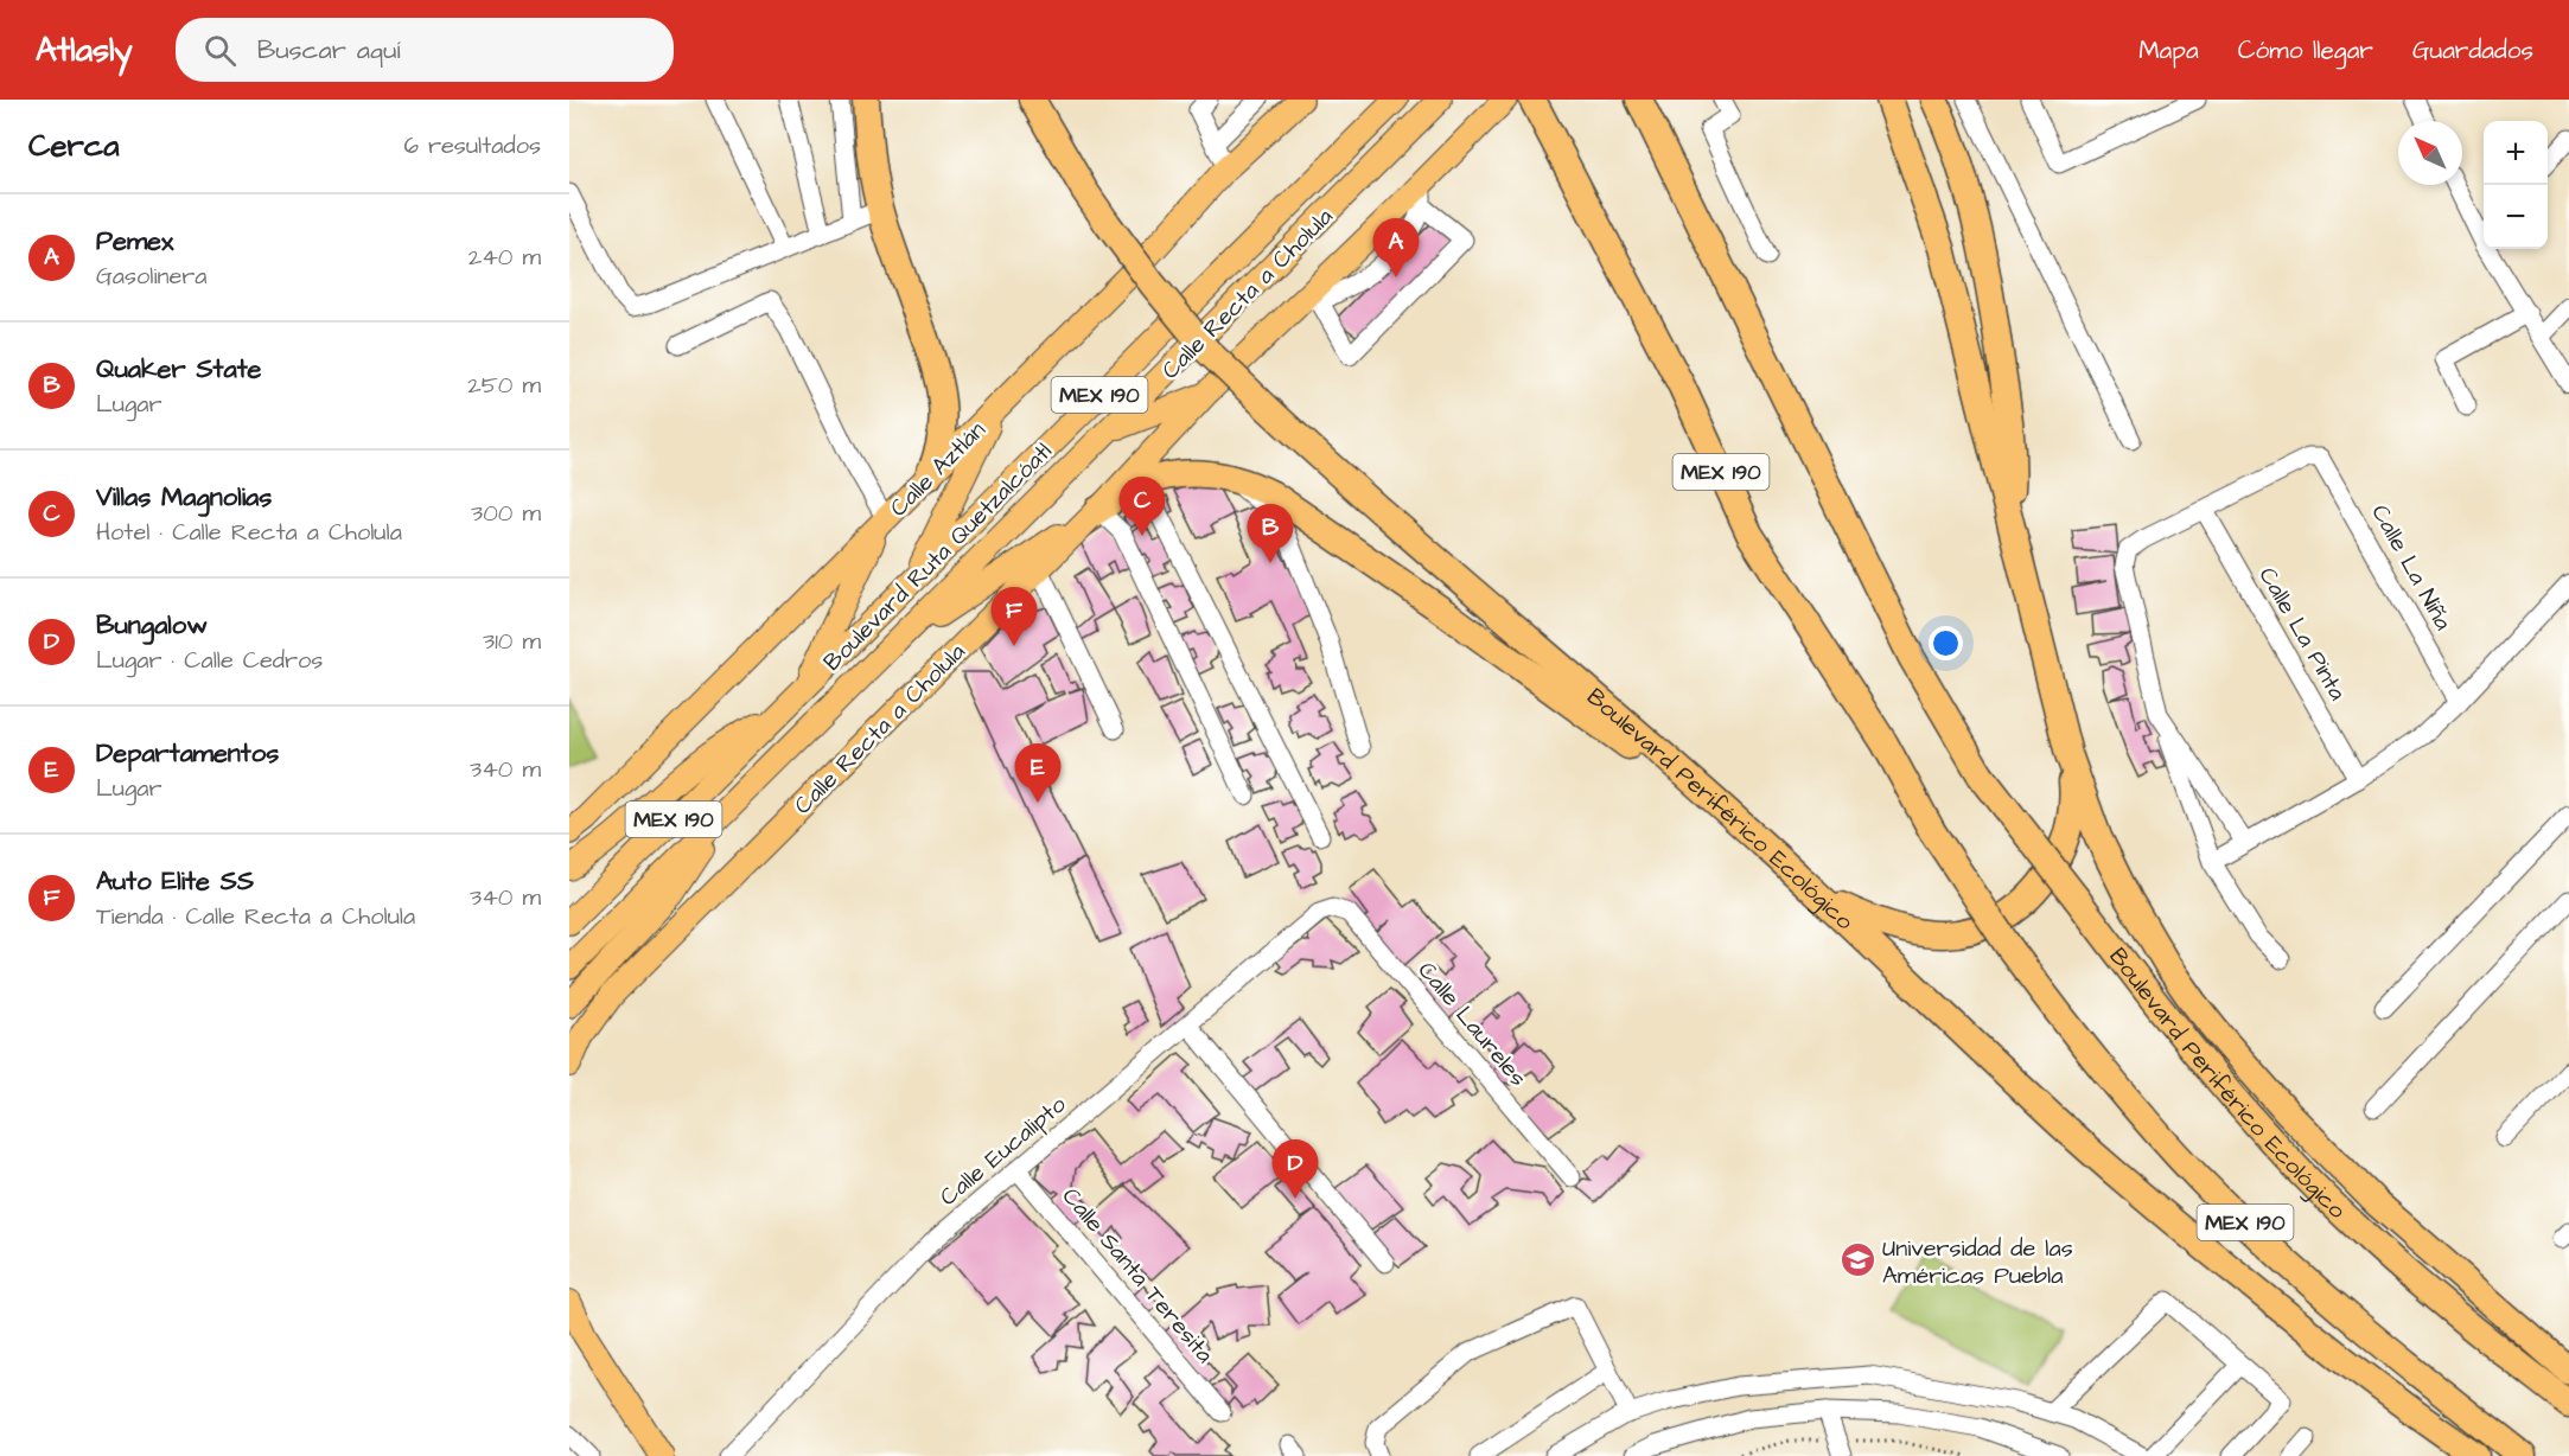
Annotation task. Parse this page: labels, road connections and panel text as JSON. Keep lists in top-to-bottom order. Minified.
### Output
{"streets":{"highway":["MEX 190","Boulevard Periférico Ecológico"],"main road":["Calle Recta a Cholula","Calle Aztlán","Boulevard Ruta Quetzalcóatl"],"street":["Calle La Niña","Calle La Pinta","Calle Laureles","Calle Eucalipto","Calle Santa Teresita"]},"crossings":[["Calle La Niña","Calle La Pinta"],["Calle Laureles","Calle Eucalipto"],["Calle Eucalipto","Calle Santa Teresita"]],"places":{"school or university":["Universidad de las Américas Puebla"]},"north":"top left","page":{"header":"Atlasly","search":"Buscar aquí","nav":["Mapa","Cómo llegar","Guardados"],"heading":["Cerca","6 resultados"],"map_buttons":["+","−"],"list":[{"mark":"A","name":"Pemex","note":"Gasolinera","value":"240 m"},{"mark":"B","name":"Quaker State","note":"Lugar","value":"250 m"},{"mark":"C","name":"Villas Magnolias","note":"Hotel · Calle Recta a Cholula","value":"300 m"},{"mark":"D","name":"Bungalow","note":"Lugar · Calle Cedros","value":"310 m"},{"mark":"E","name":"Departamentos","note":"Lugar","value":"340 m"},{"mark":"F","name":"Auto Elite SS","note":"Tienda · Calle Recta a Cholula","value":"340 m"}],"pins":["A","C","B","F","E","D"]}}
